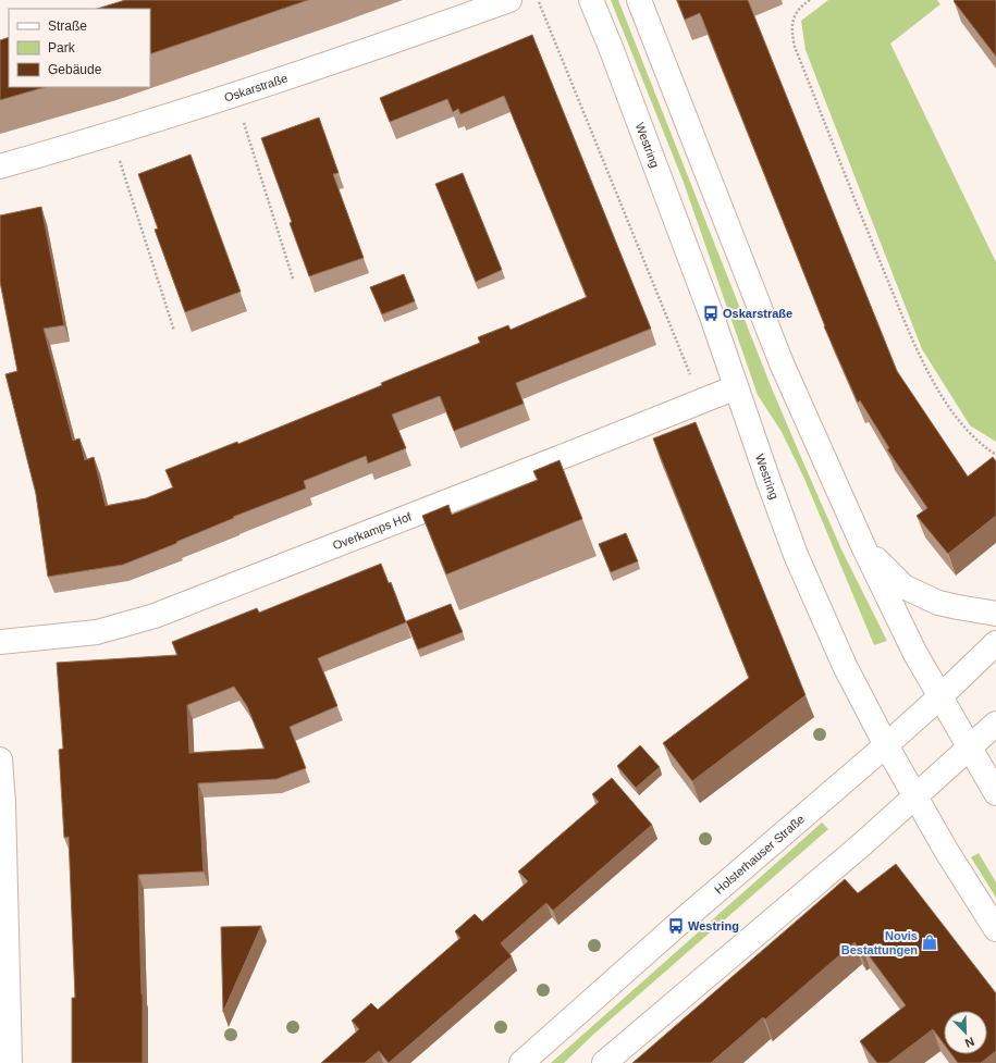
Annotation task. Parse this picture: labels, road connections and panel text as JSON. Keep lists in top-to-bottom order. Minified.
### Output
{"streets":{"main road":["Oskarstraße","Westring","Overkamps Hof","Holsterhauser Straße"]},"crossings":[["Westring","Overkamps Hof"],["Westring","Holsterhauser Straße"]],"places":{"bus stop":["Oskarstraße","Westring"],"shop":["Novis Bestattungen"]},"legend":["Straße","Park","Gebäude"],"north":"bottom right"}
